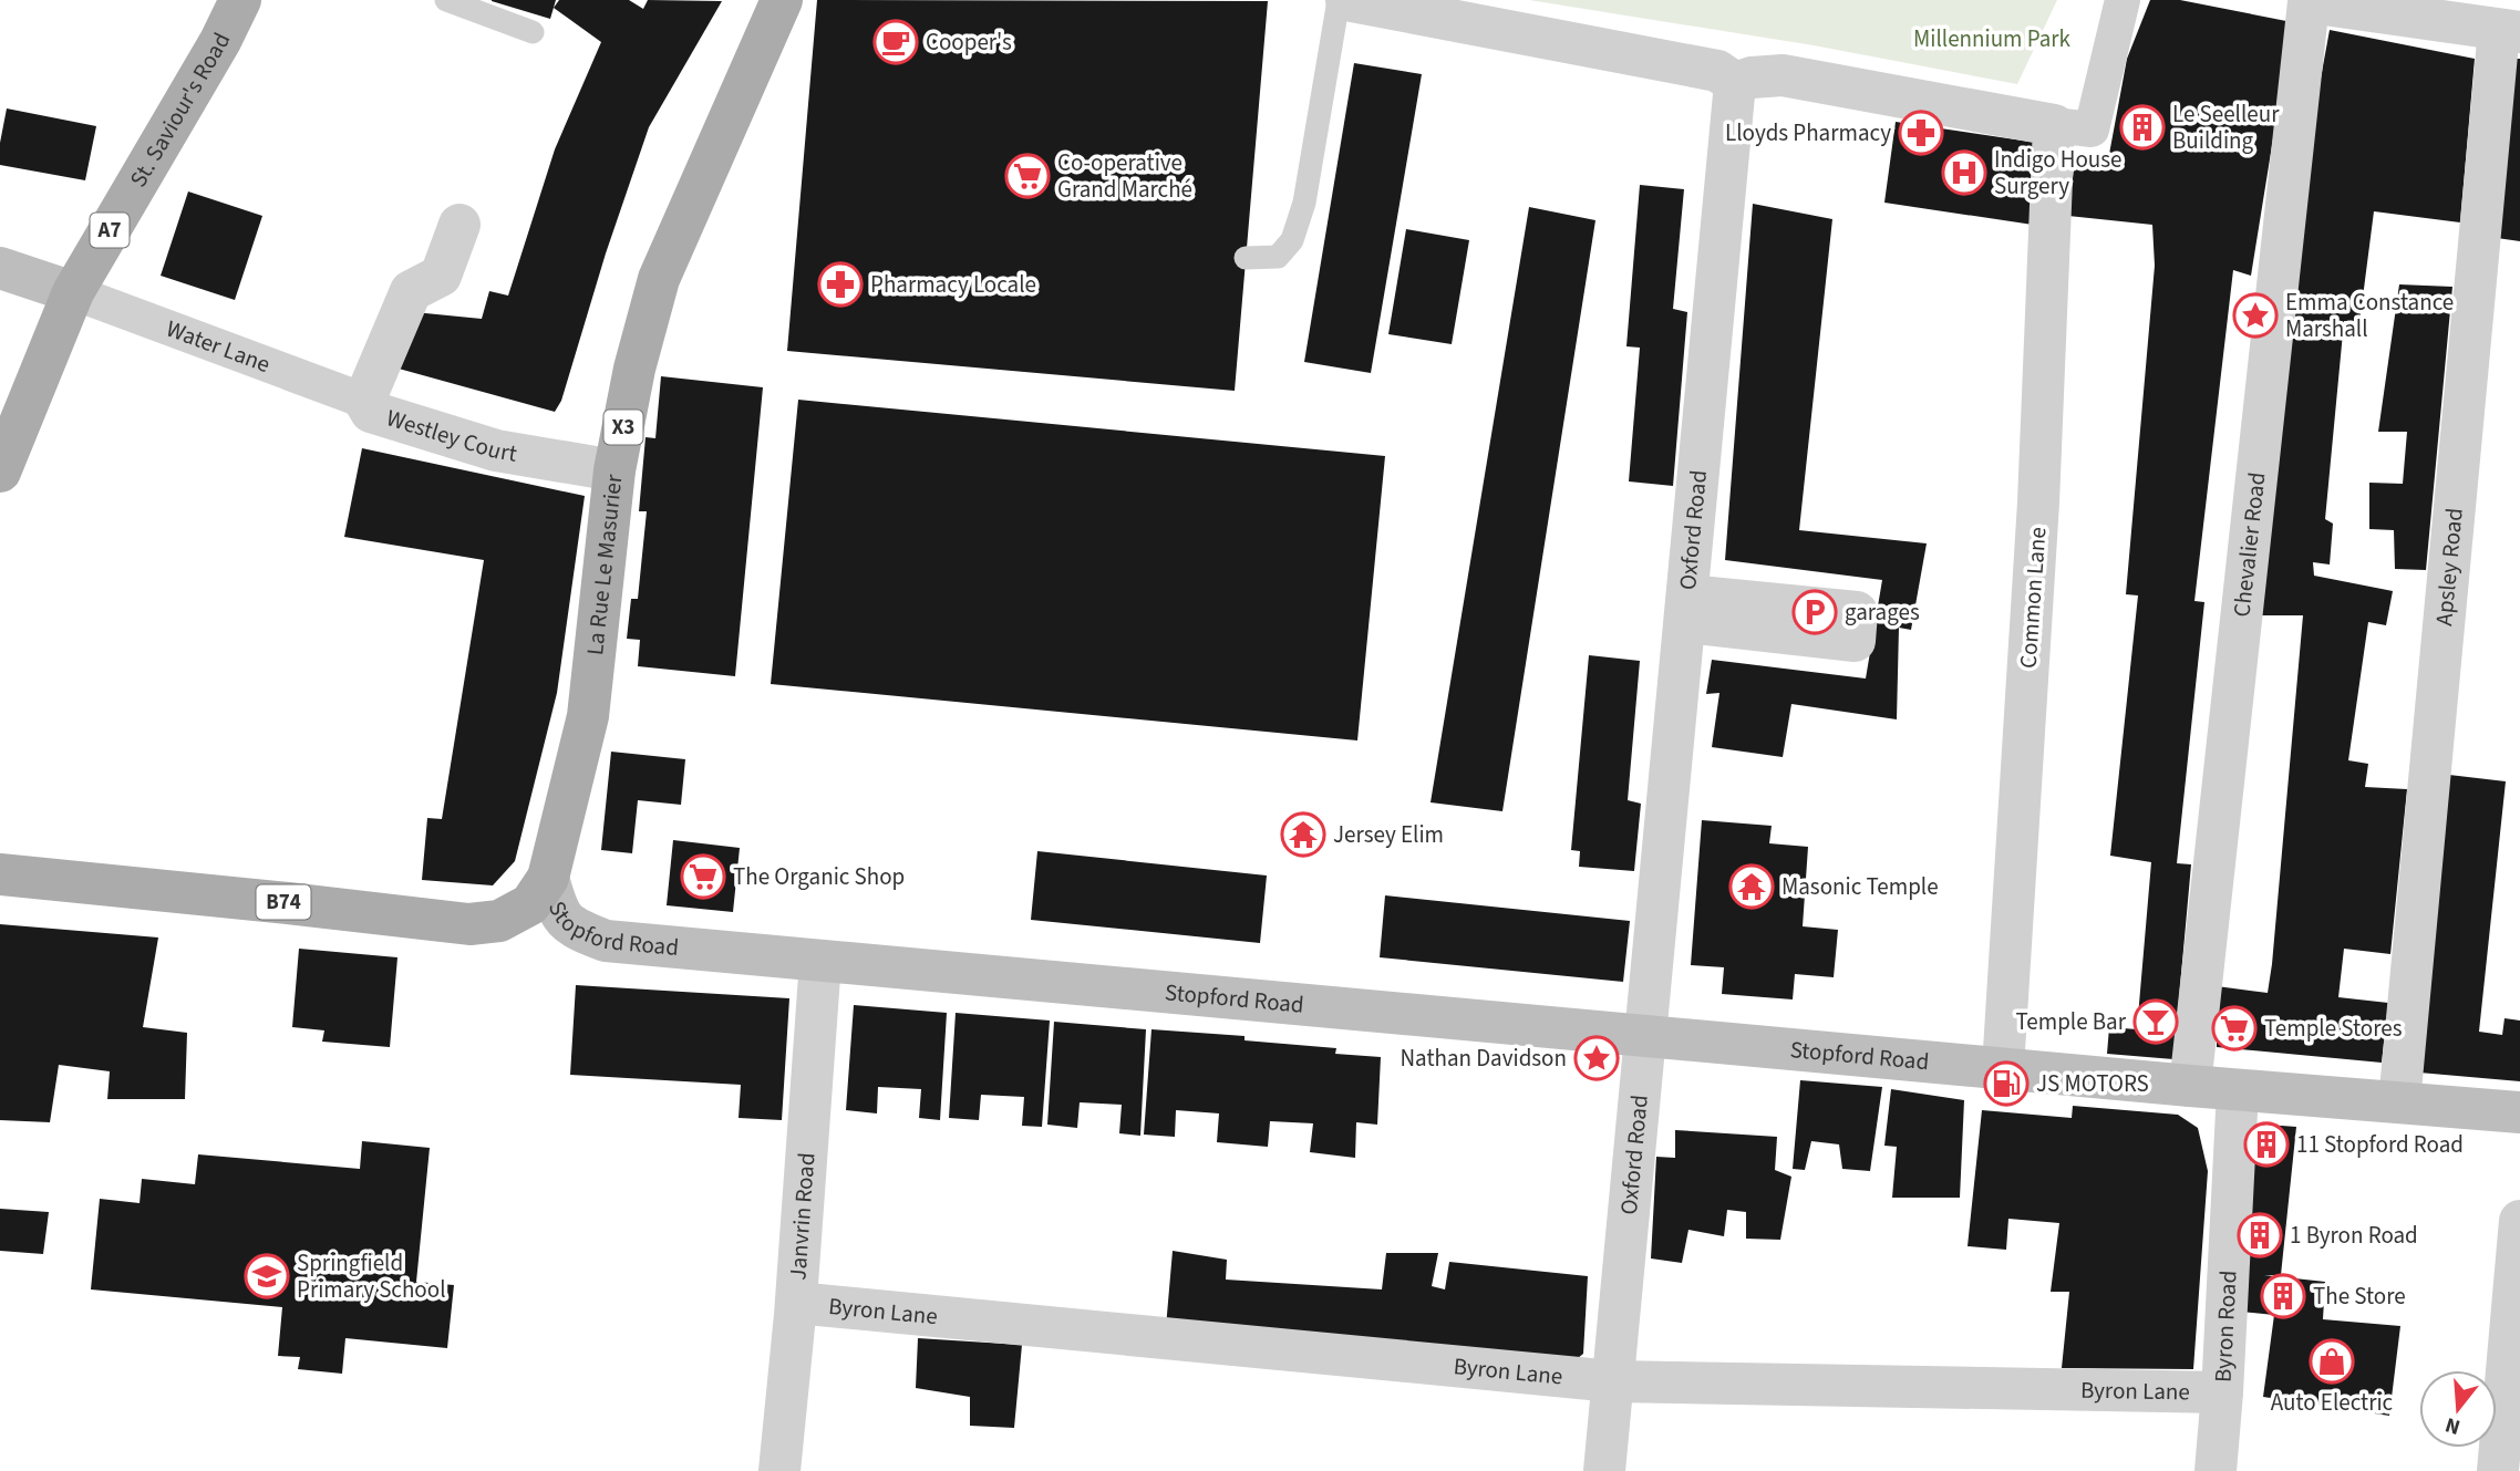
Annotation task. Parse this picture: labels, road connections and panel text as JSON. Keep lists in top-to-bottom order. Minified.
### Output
{"streets":{"main road":["St. Saviour's Road","A7","X3","La Rue Le Masurier","B74","Stopford Road"],"street":["Water Lane","Westley Court","Oxford Road","Chevalier Road","Apsley Road","Common Lane","Janvrin Road","Byron Lane","Byron Road"]},"crossings":[["St. Saviour's Road","Water Lane"],["Water Lane","Westley Court"],["Westley Court","La Rue Le Masurier"],["Oxford Road","Stopford Road"],["Oxford Road","Byron Lane"],["Chevalier Road","Stopford Road"],["La Rue Le Masurier","Stopford Road"],["Apsley Road","Stopford Road"],["Common Lane","Stopford Road"],["Stopford Road","Janvrin Road"],["Stopford Road","Byron Road"],["Janvrin Road","Byron Lane"],["Byron Lane","Byron Road"]],"parks":["Millennium Park"],"places":{"cafe":["Cooper's"],"building":["Le Seelleur Building","11 Stopford Road","1 Byron Road","The Store"],"pharmacy":["Lloyds Pharmacy","Pharmacy Locale"],"hospital":["Indigo House Surgery"],"supermarket":["Co-operative Grand Marché","The Organic Shop","Temple Stores"],"place":["Emma Constance Marshall","Nathan Davidson"],"parking":["garages"],"temple":["Jersey Elim","Masonic Temple"],"bar":["Temple Bar"],"fuel station":["JS MOTORS"],"school or university":["Springfield Primary School"],"shop":["Auto Electric"]},"north":"bottom"}
